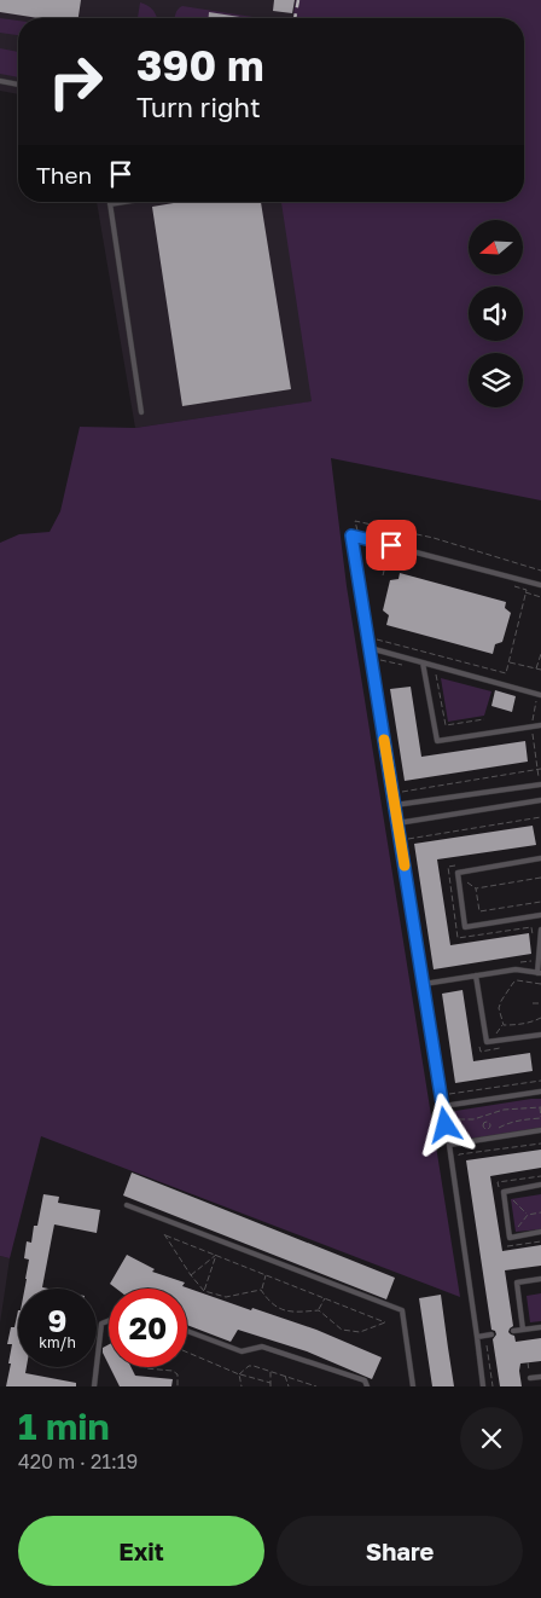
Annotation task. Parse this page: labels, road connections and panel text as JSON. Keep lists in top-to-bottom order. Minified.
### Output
{"north":"left","page":{"turn":["390 m","Turn right"],"then":"Then","speed":"9 km/h","limit":"20","heading":["1 min","420 m · 21:19"],"buttons":["Exit","Share"]}}
